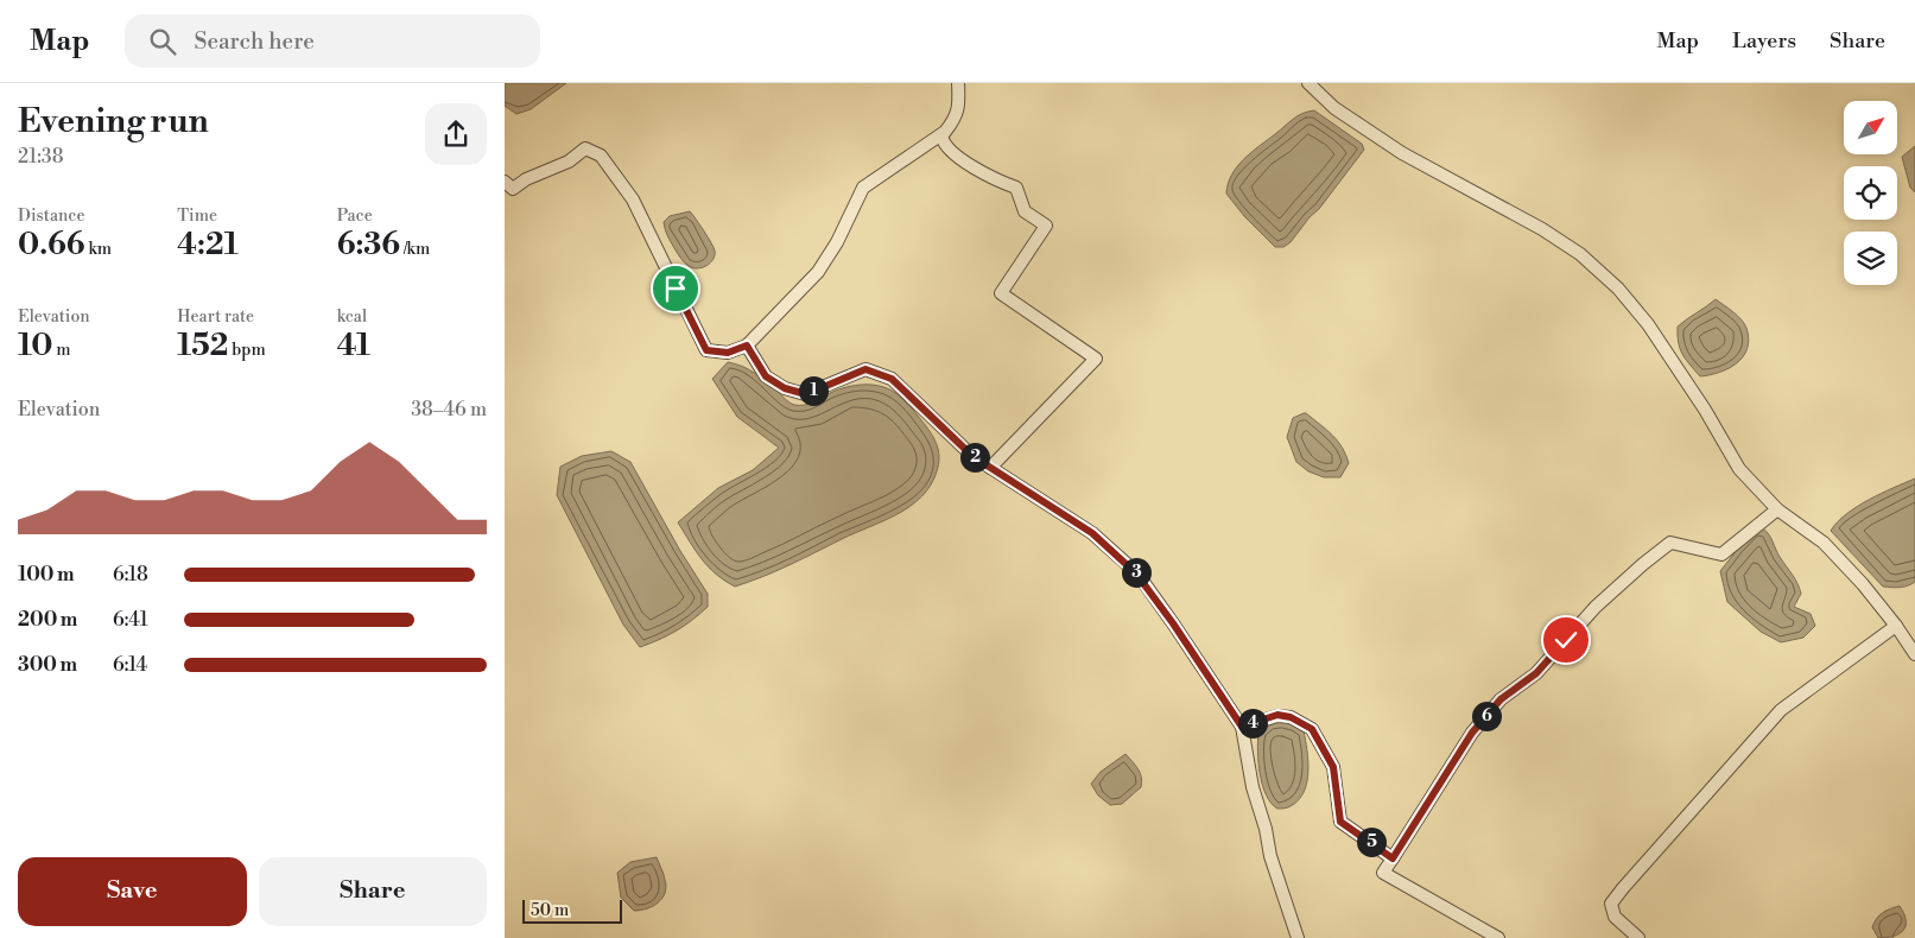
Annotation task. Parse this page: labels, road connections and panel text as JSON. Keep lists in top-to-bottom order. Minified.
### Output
{"scale_bar":"50 m","north":"top right","page":{"header":"Map","search":"Search here","nav":["Map","Layers","Share"],"heading":["Evening run","21:38"],"stats":[["Distance","0.66 km"],["Time","4:21"],["Pace","6:36 /km"],["Elevation","10 m"],["Heart rate","152 bpm"],["kcal","41"]],"pins":["1","2","3","6","4","5"],"chart":["Elevation","38–46 m"],"list":[{"name":"100 m","note":"6:18"},{"name":"200 m","note":"6:41"},{"name":"300 m","note":"6:14"}],"buttons":["Save","Share"],"scale":"50 m"}}
